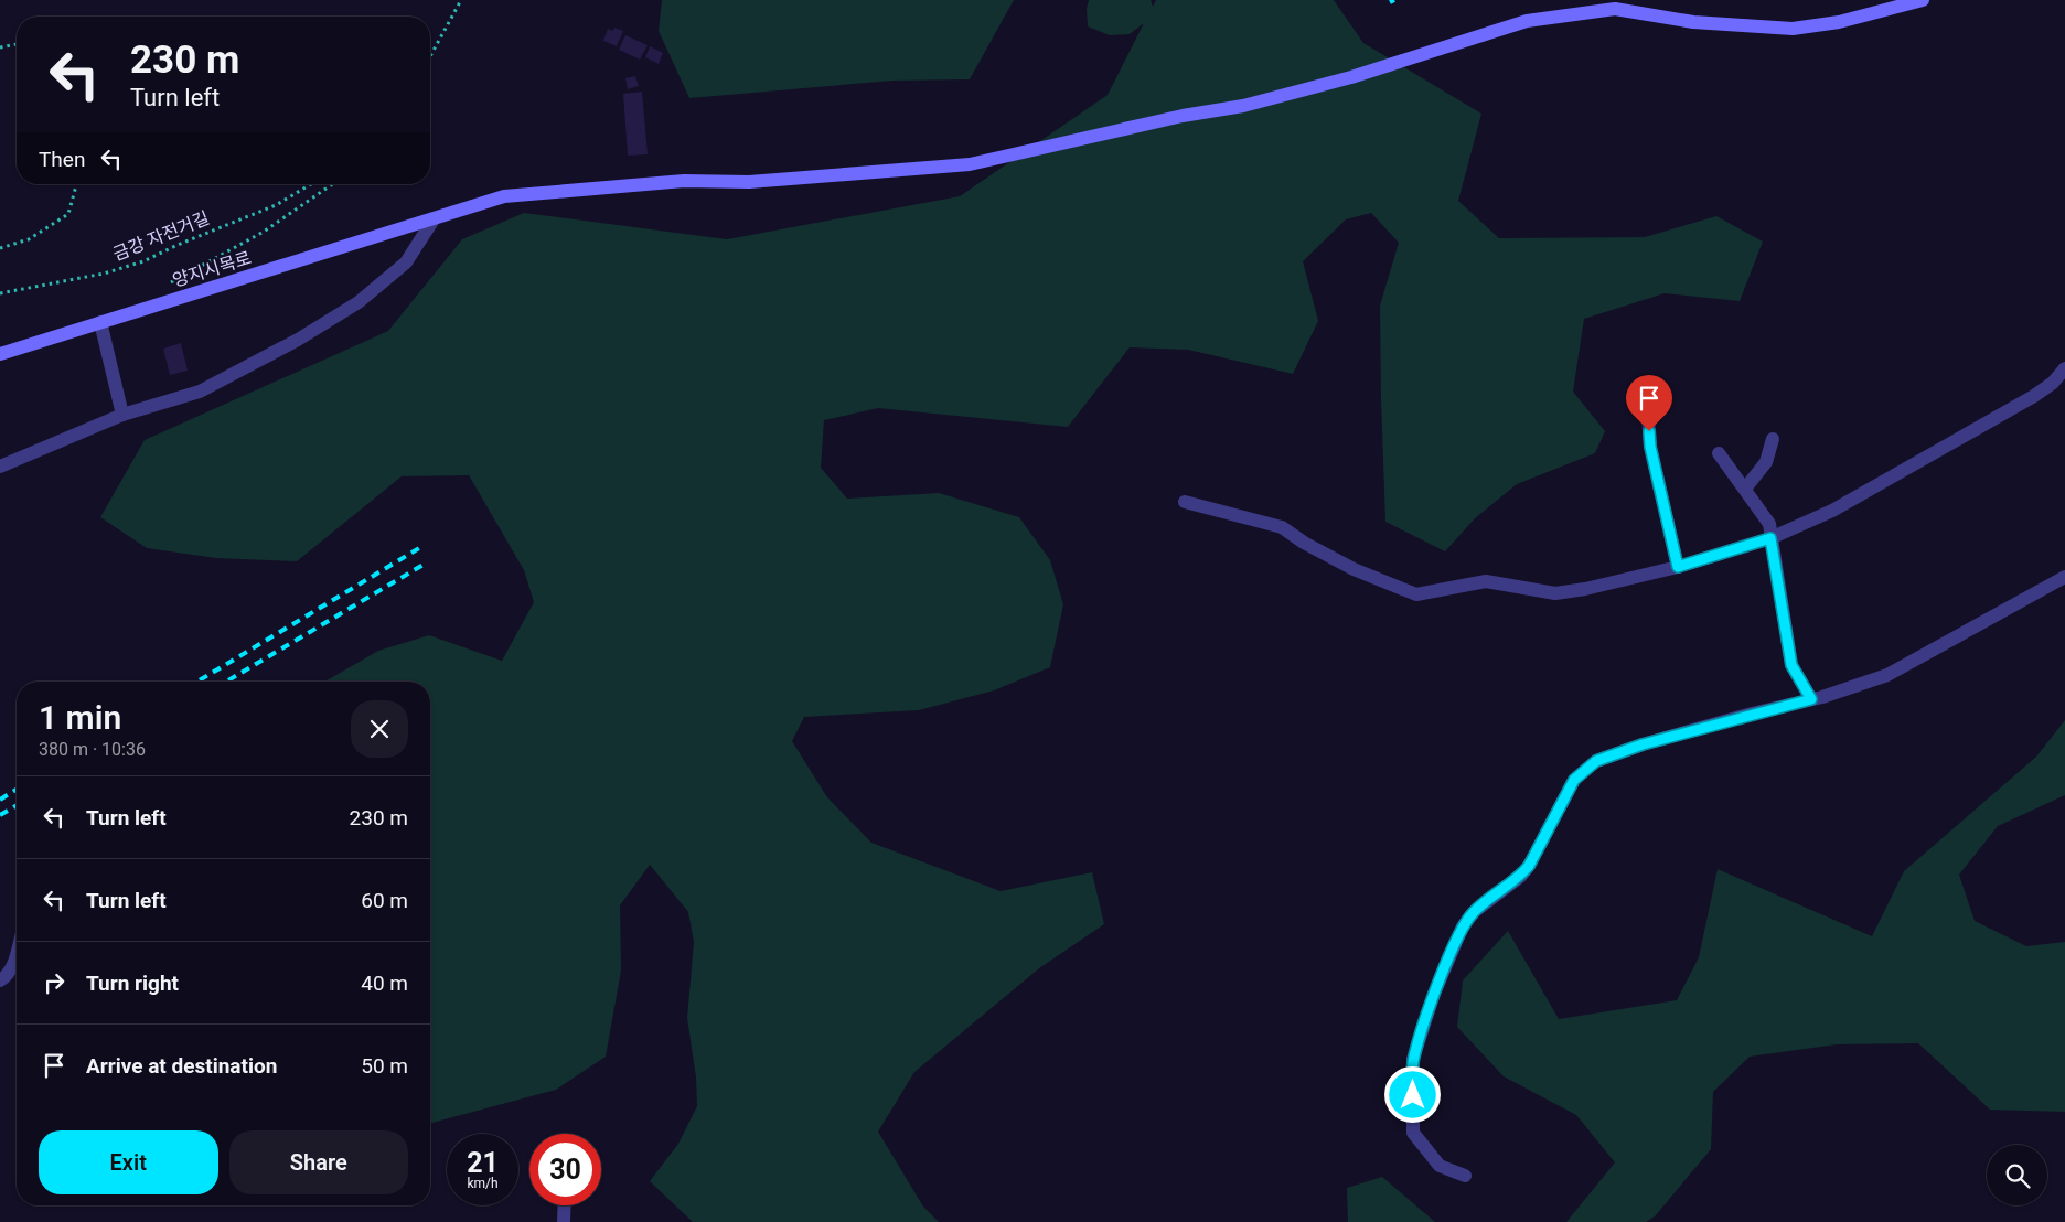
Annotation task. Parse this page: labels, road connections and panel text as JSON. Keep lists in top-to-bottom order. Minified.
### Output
{"streets":{"street":["양지시목로"],"path":["금강 자전거길"]},"page":{"turn":["230 m","Turn left"],"then":"Then","heading":["1 min","380 m · 10:36"],"list":[{"name":"Turn left","value":"230 m"},{"name":"Turn left","value":"60 m"},{"name":"Turn right","value":"40 m"},{"name":"Arrive at destination","value":"50 m"}],"buttons":["Exit","Share"],"speed":"21 km/h","limit":"30"}}
